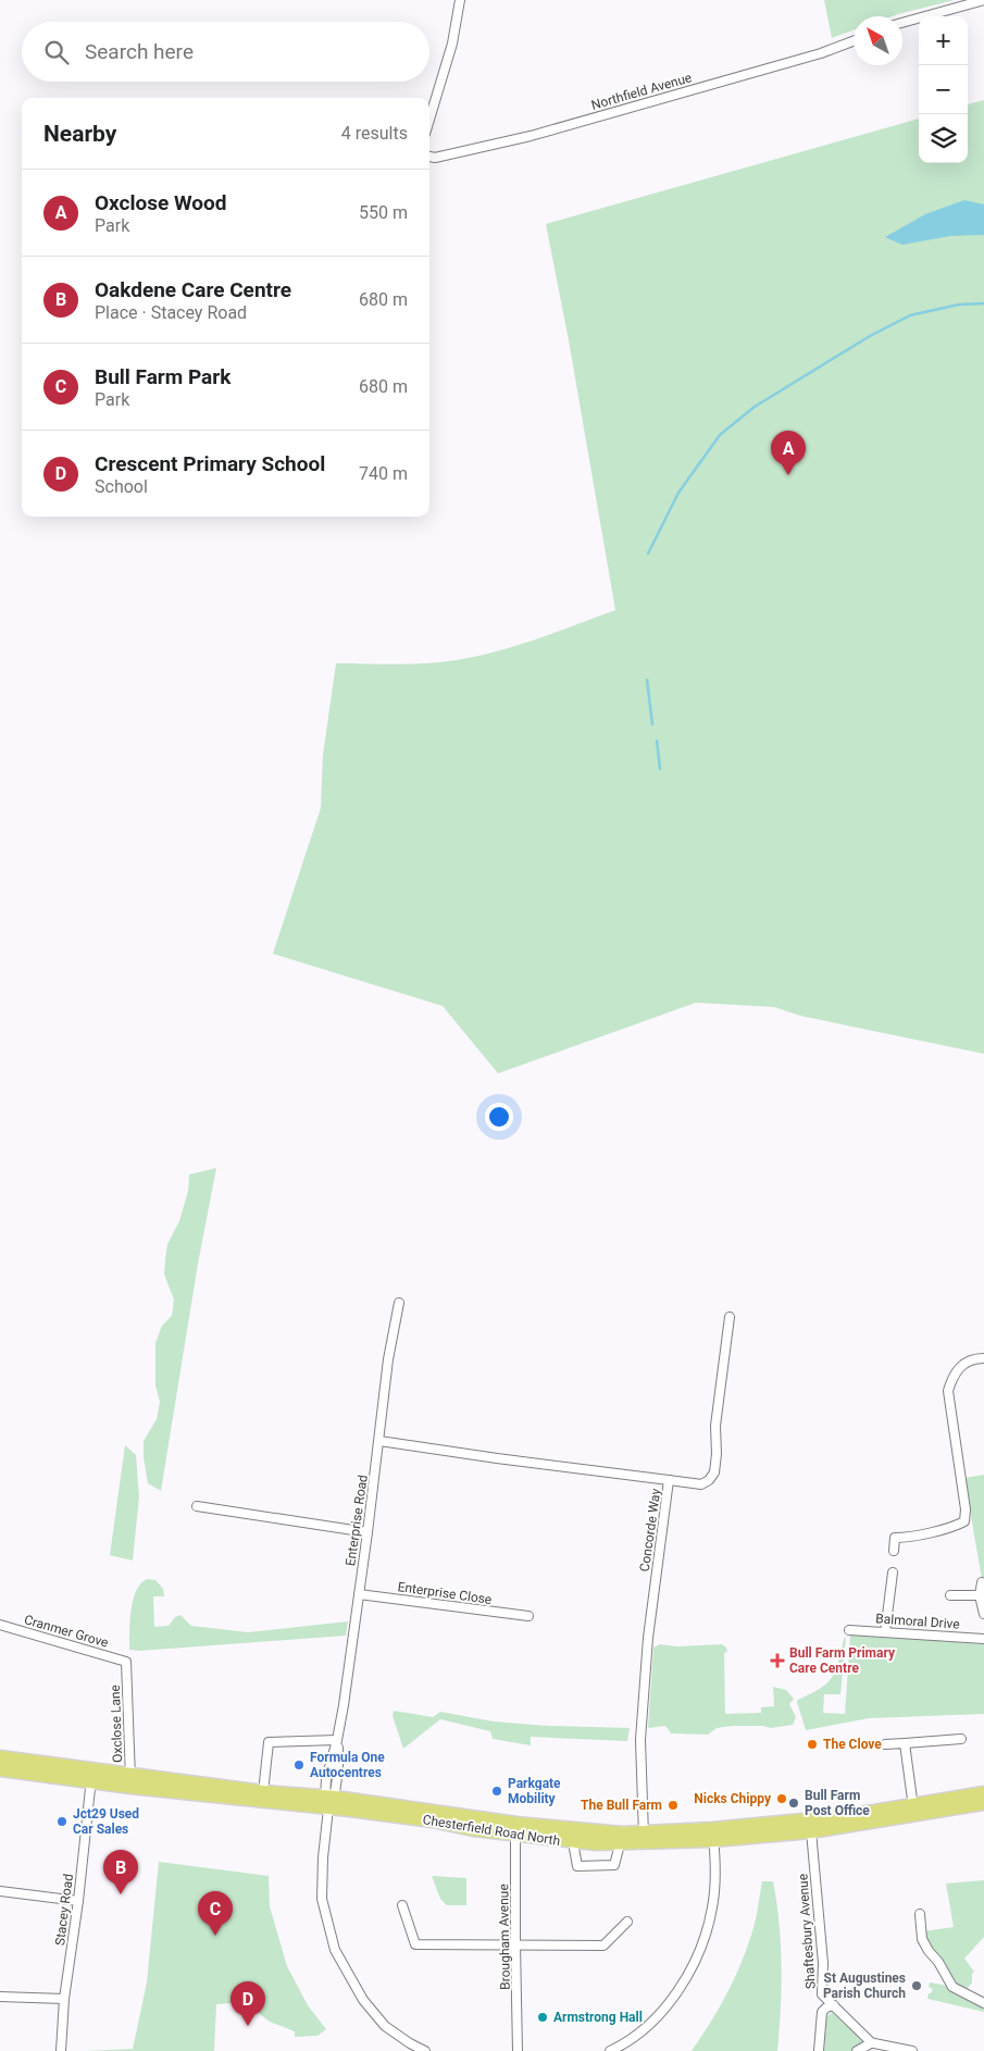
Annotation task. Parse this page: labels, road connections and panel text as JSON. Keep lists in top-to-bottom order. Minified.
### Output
{"streets":{"main road":["Chesterfield Road North"],"street":["Northfield Avenue","Enterprise Road","Concorde Way","Enterprise Close","Balmoral Drive","Cranmer Grove","Oxclose Lane","Stacey Road","Shaftesbury Avenue","Brougham Avenue"]},"crossings":[["Enterprise Road","Concorde Way"],["Enterprise Road","Enterprise Close"],["Enterprise Road","Chesterfield Road North"],["Concorde Way","Chesterfield Road North"],["Cranmer Grove","Oxclose Lane"],["Oxclose Lane","Chesterfield Road North"],["Chesterfield Road North","Stacey Road"],["Chesterfield Road North","Shaftesbury Avenue"],["Chesterfield Road North","Brougham Avenue"]],"places":{"health":["Bull Farm Primary Care Centre"],"other":["The Clove","Formula One Autocentres","Parkgate Mobility","Nicks Chippy","Bull Farm Post Office","The Bull Farm","Jct29 Used Car Sales","St Augustines Parish Church","Armstrong Hall"]},"north":"top left","page":{"map_buttons":["+","−"],"search":"Search here","heading":["Nearby","4 results"],"list":[{"mark":"A","name":"Oxclose Wood","note":"Park","value":"550 m"},{"mark":"B","name":"Oakdene Care Centre","note":"Place · Stacey Road","value":"680 m"},{"mark":"C","name":"Bull Farm Park","note":"Park","value":"680 m"},{"mark":"D","name":"Crescent Primary School","note":"School","value":"740 m"}],"pins":["A","B","C","D"]}}
